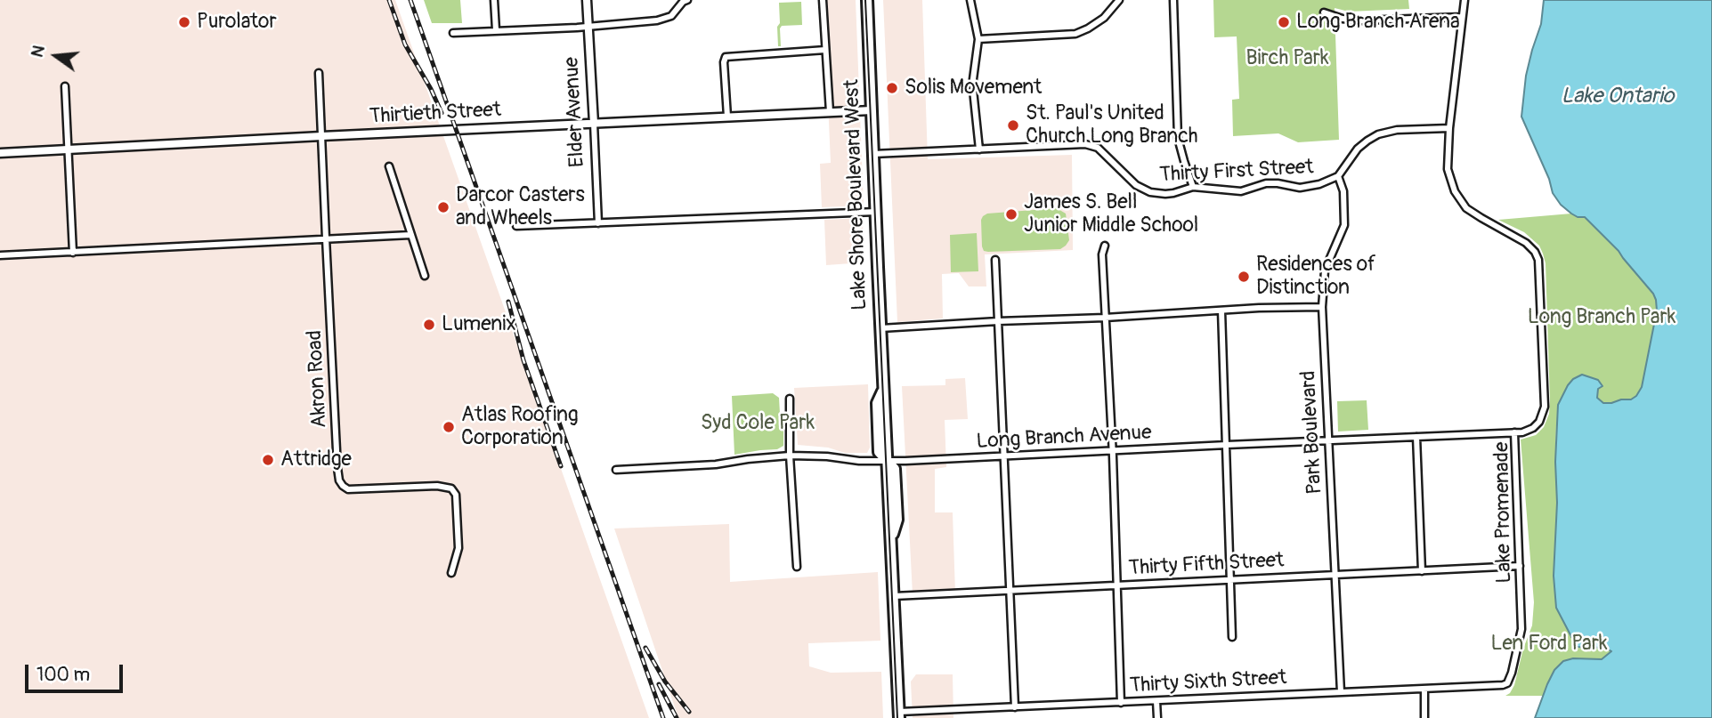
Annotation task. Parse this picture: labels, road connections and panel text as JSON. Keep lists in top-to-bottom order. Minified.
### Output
{"streets":{"main road":["Lake Shore Boulevard West"],"street":["Elder Avenue","Thirtieth Street","Thirty First Street","Akron Road","Park Boulevard","Long Branch Avenue","Lake Promenade","Thirty Fifth Street","Thirty Sixth Street"]},"crossings":[["Elder Avenue","Thirtieth Street"],["Thirtieth Street","Lake Shore Boulevard West"],["Thirtieth Street","Akron Road"],["Thirty First Street","Lake Shore Boulevard West"],["Thirty First Street","Park Boulevard"],["Thirty First Street","Lake Promenade"],["Lake Shore Boulevard West","Long Branch Avenue"],["Lake Shore Boulevard West","Thirty Fifth Street"],["Lake Shore Boulevard West","Thirty Sixth Street"],["Park Boulevard","Long Branch Avenue"],["Park Boulevard","Thirty Fifth Street"],["Park Boulevard","Thirty Sixth Street"],["Long Branch Avenue","Lake Promenade"],["Lake Promenade","Thirty Fifth Street"],["Lake Promenade","Thirty Sixth Street"]],"water":["Lake Ontario"],"parks":["Birch Park","Long Branch Park","Syd Cole Park","Len Ford Park"],"places":["Purolator","Long Branch Arena","Solis Movement","St. Paul's United Church Long Branch","Darcor Casters and Wheels","James S. Bell Junior Middle School","Residences of Distinction","Lumenix","Atlas Roofing Corporation","Attridge"],"scale_bar":"100 m","north":"left"}
